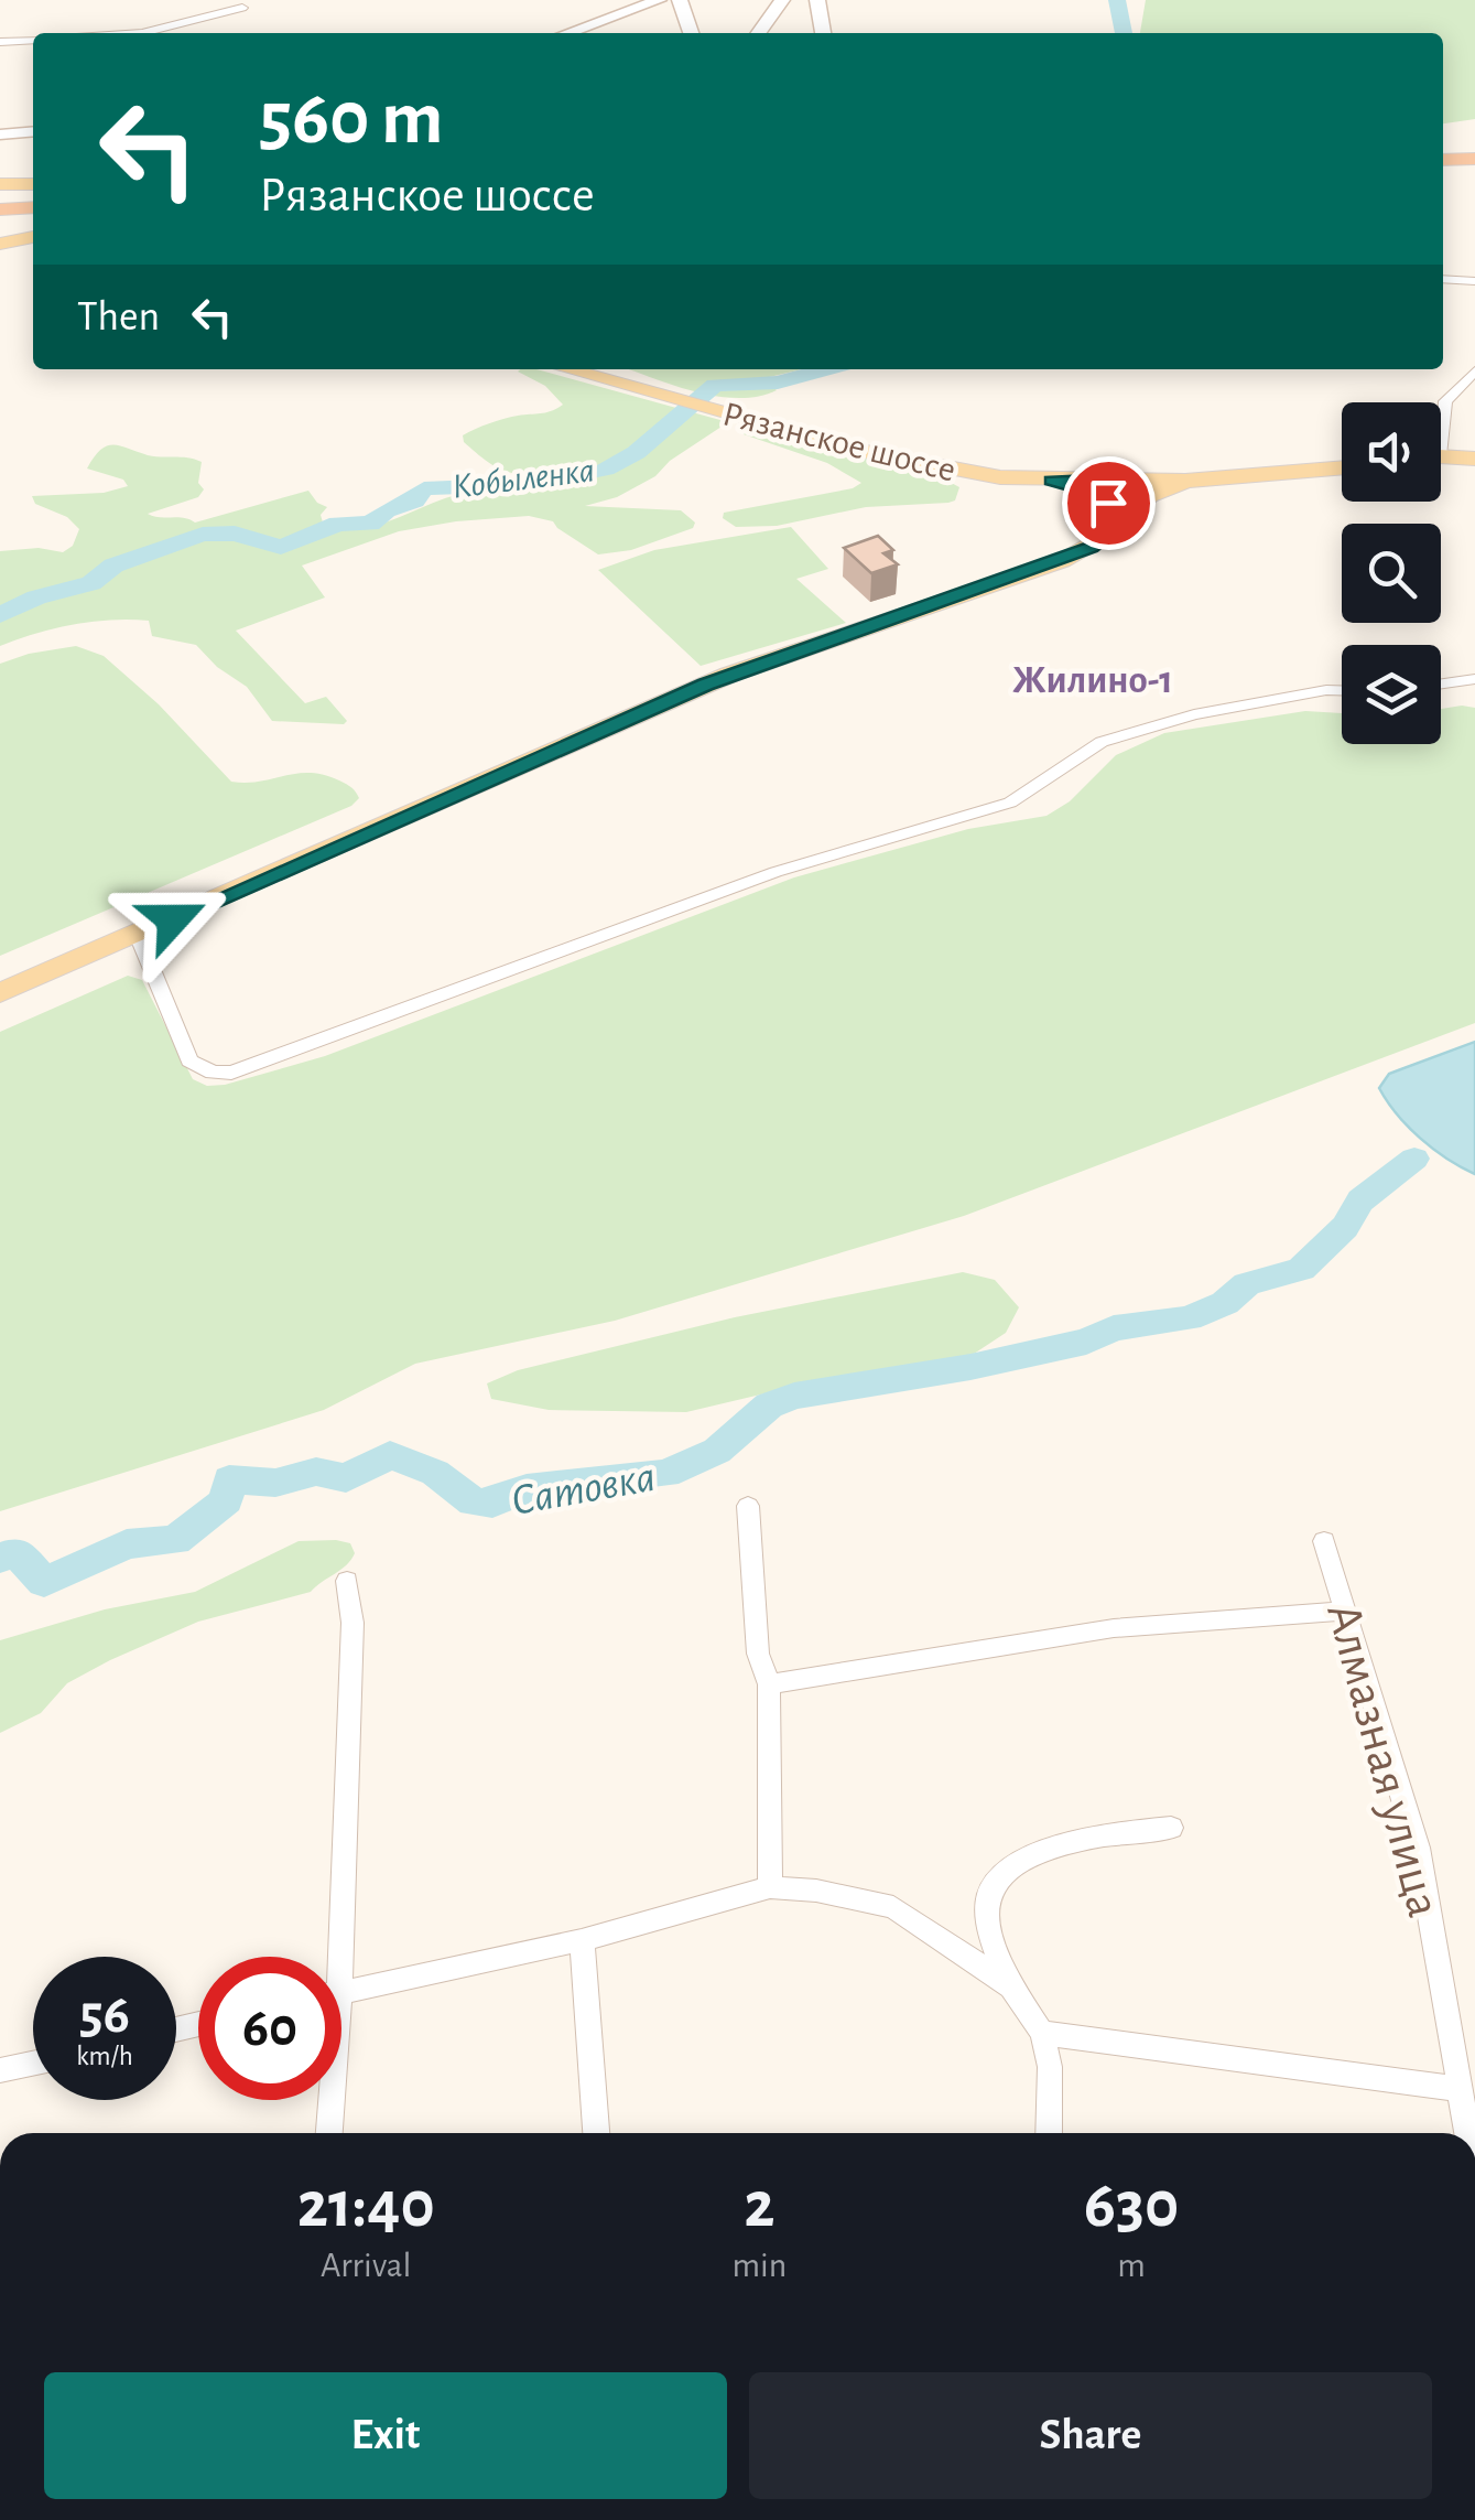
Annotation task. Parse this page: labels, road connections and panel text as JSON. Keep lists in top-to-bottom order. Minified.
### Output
{"streets":{"main road":["Рязанское шоссе"],"street":["Алмазная улица"]},"districts":["Жилино-1"],"water":["Кобыленка","Сатовка"],"page":{"turn":["560 m","Рязанское шоссе"],"then":"Then","speed":"56 km/h","limit":"60","eta":["21:40","Arrival","2","min","630","m"],"buttons":["Exit","Share"]}}
